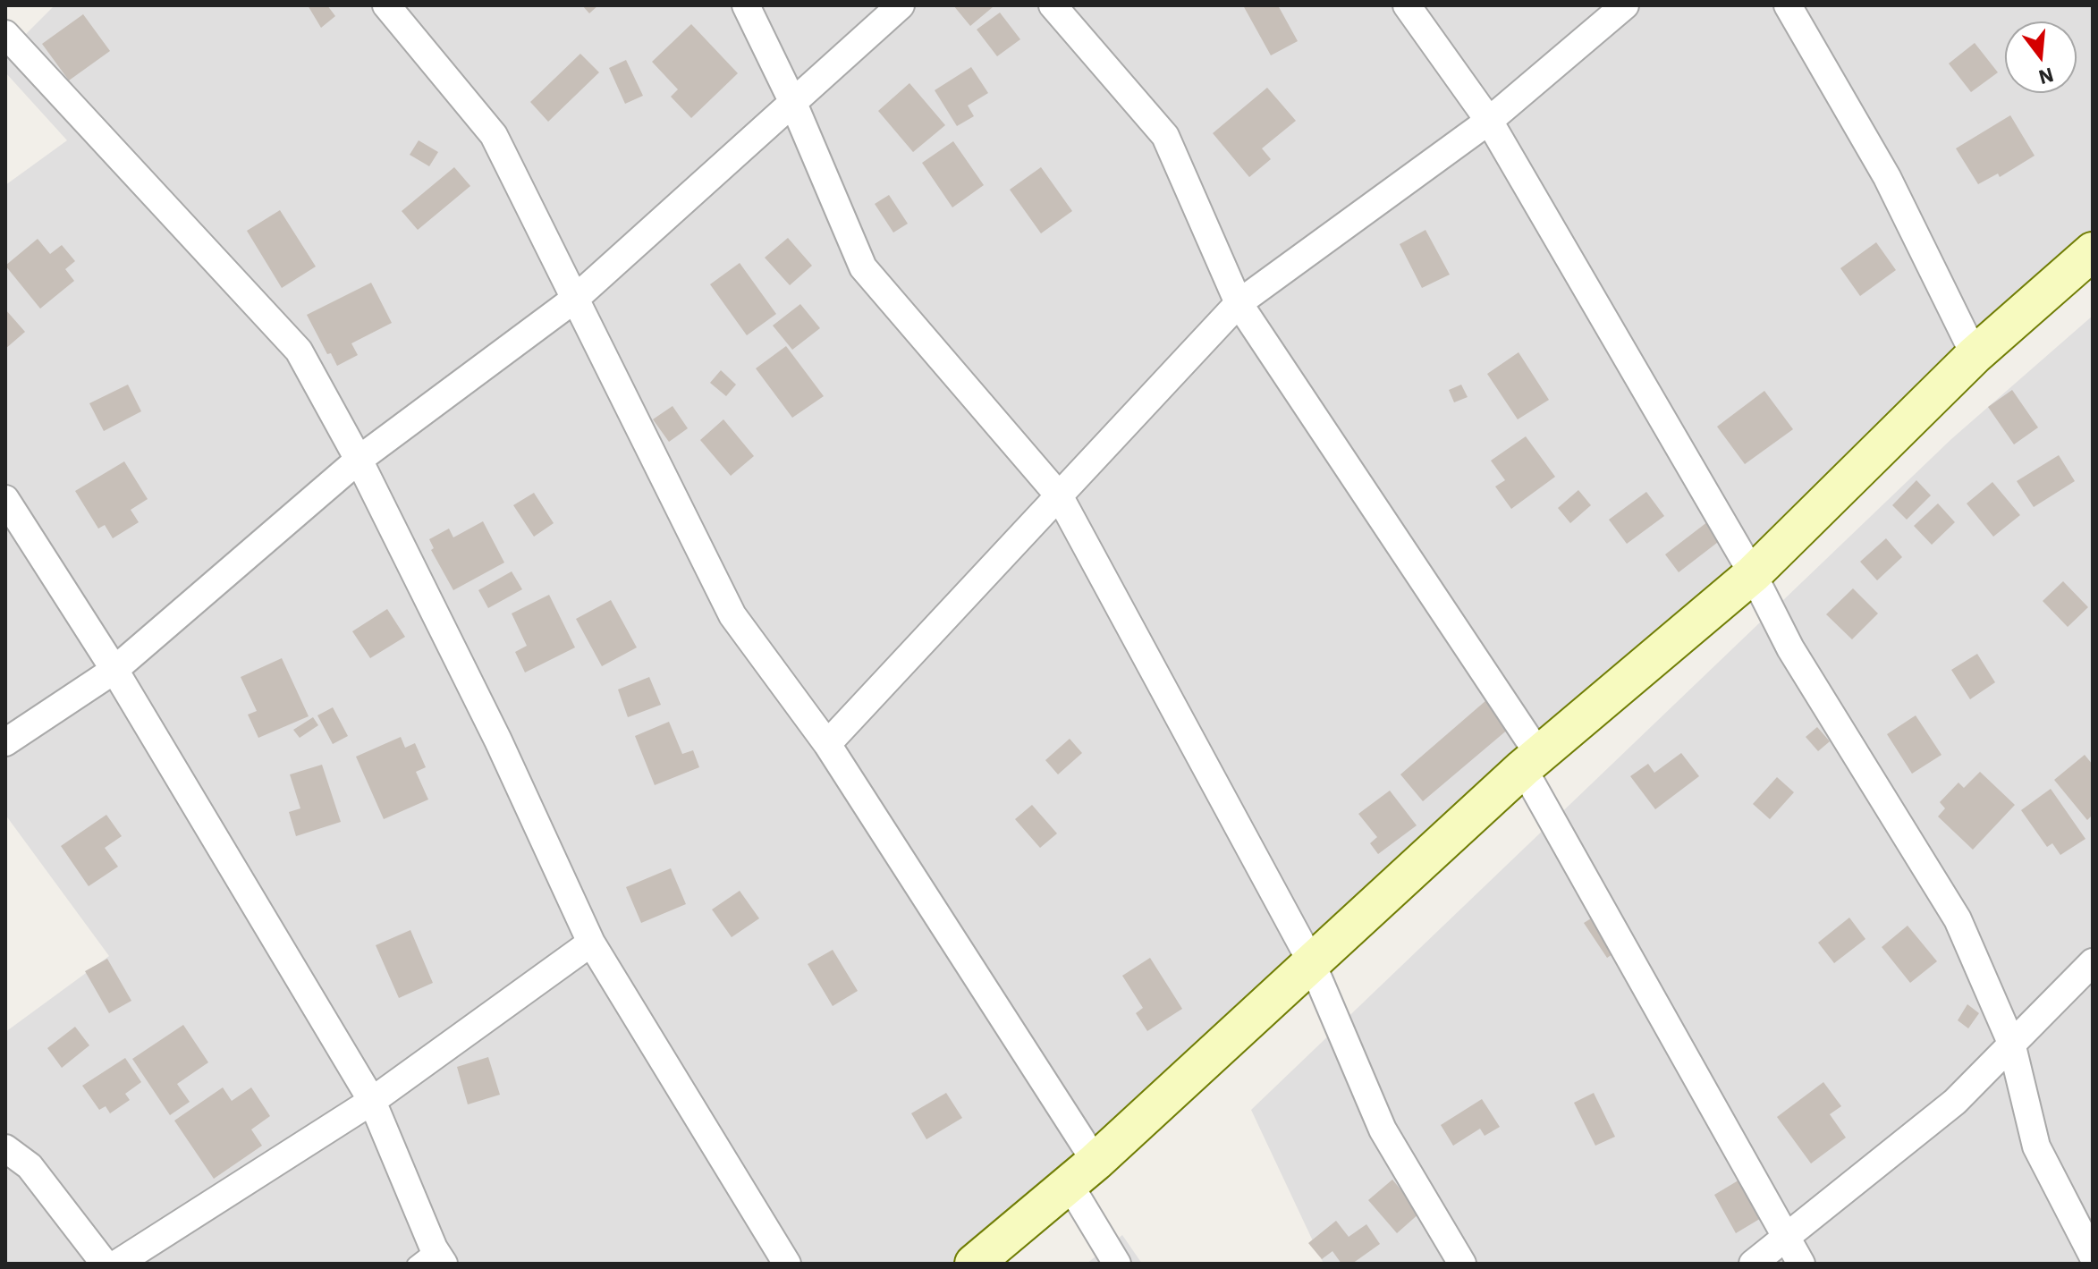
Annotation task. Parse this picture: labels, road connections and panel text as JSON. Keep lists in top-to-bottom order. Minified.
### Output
{"north":"bottom"}
